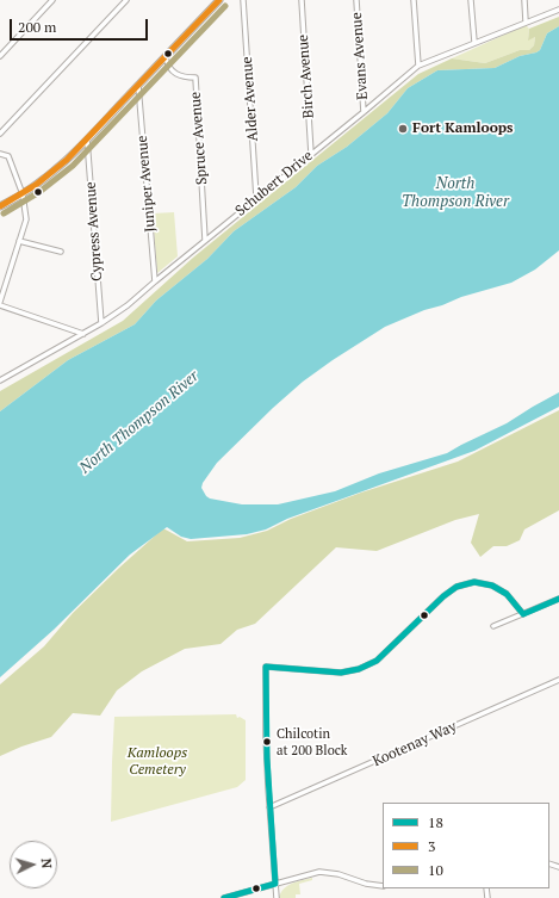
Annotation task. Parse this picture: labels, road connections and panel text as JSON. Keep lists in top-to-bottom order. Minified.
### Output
{"streets":{"street":["Evans Avenue","Birch Avenue","Alder Avenue","Spruce Avenue","Juniper Avenue","Schubert Drive","Cypress Avenue","Kootenay Way"]},"crossings":[["Evans Avenue","Schubert Drive"],["Birch Avenue","Schubert Drive"],["Alder Avenue","Schubert Drive"],["Spruce Avenue","Schubert Drive"],["Juniper Avenue","Schubert Drive"],["Schubert Drive","Cypress Avenue"]],"water":["North Thompson River"],"parks":["Kamloops Cemetery"],"places":["Fort Kamloops","Chilcotin at 200 Block"],"lines":["transit line 3","transit line 10","transit line 18"],"legend":["18","3","10"],"scale_bar":"200 m","north":"right"}
